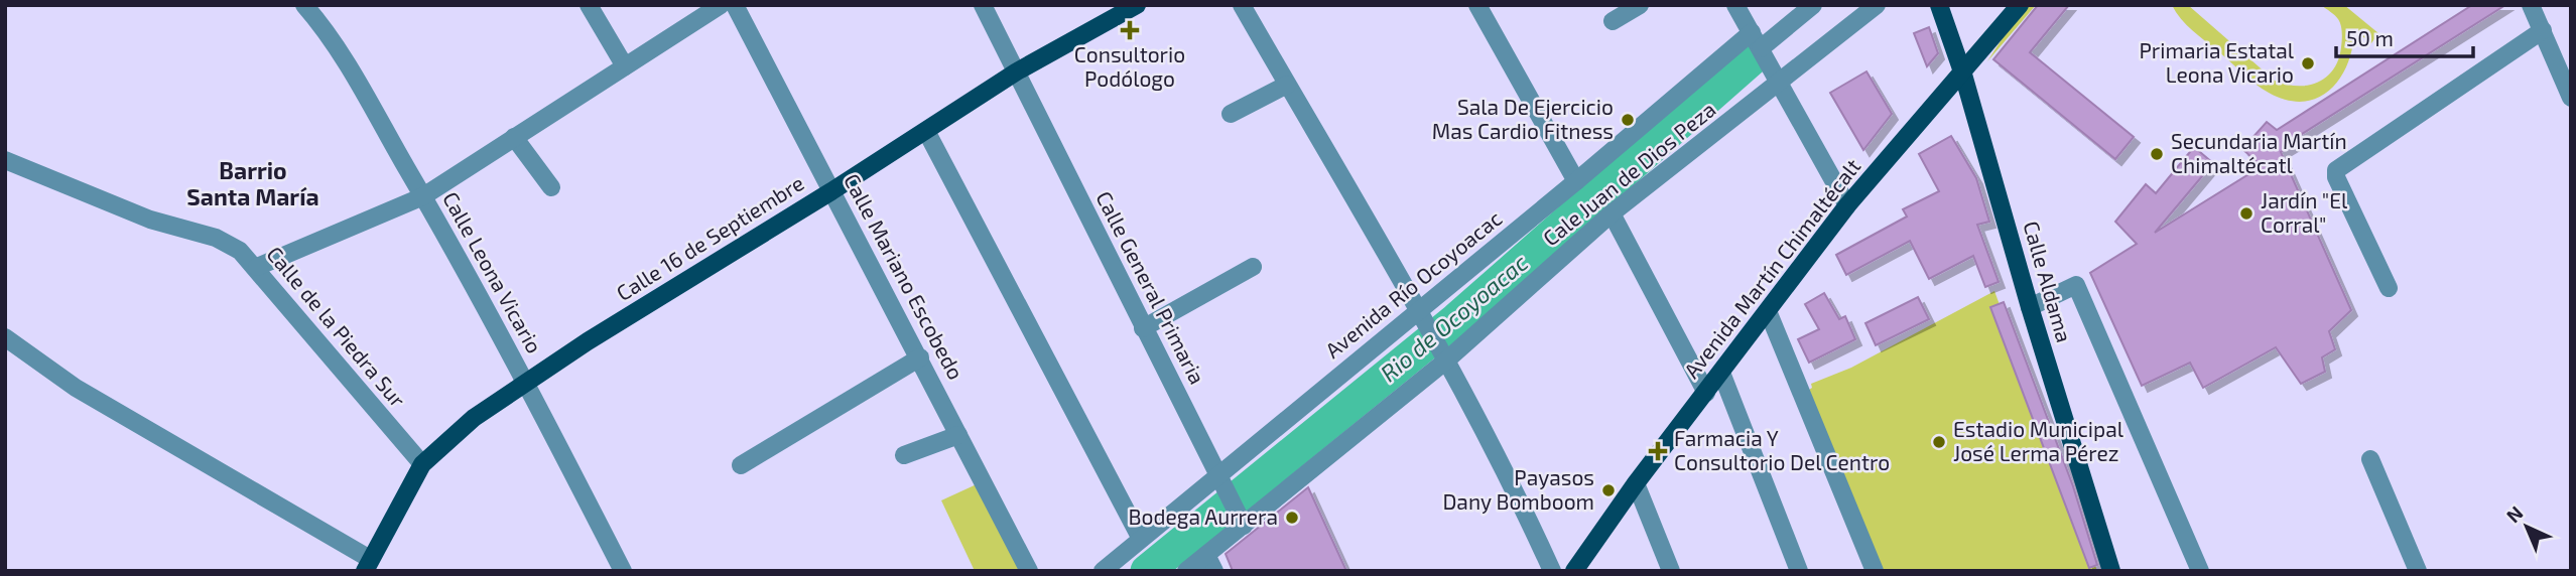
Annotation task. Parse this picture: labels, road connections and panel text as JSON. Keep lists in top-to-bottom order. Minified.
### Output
{"streets":{"main road":["Calle 16 de Septiembre","Avenida Martín Chimaltécalt","Calle Aldama"],"street":["Cale Juan de Dios Peza","Calle Leona Vicario","Calle Mariano Escobedo","Avenida Río Ocoyoacac","Calle General Primaria","Calle de la Piedra Sur"]},"crossings":[["Cale Juan de Dios Peza","Calle General Primaria"],["Calle 16 de Septiembre","Calle Leona Vicario"],["Calle 16 de Septiembre","Calle Mariano Escobedo"],["Calle 16 de Septiembre","Calle General Primaria"],["Calle 16 de Septiembre","Calle de la Piedra Sur"],["Avenida Martín Chimaltécalt","Calle Aldama"],["Avenida Río Ocoyoacac","Calle General Primaria"]],"districts":["Barrio Santa María"],"water":["Rio de Ocoyoacac"],"places":{"health":["Consultorio Podólogo","Farmacia Y Consultorio Del Centro"],"other":["Primaria Estatal Leona Vicario","Sala De Ejercicio Mas Cardio Fitness","Secundaria Martín Chimaltécatl","Jardín \"El Corral\"","Estadio Municipal José Lerma Pérez","Payasos Dany Bomboom","Bodega Aurrera"]},"scale_bar":"50 m","north":"top left"}
